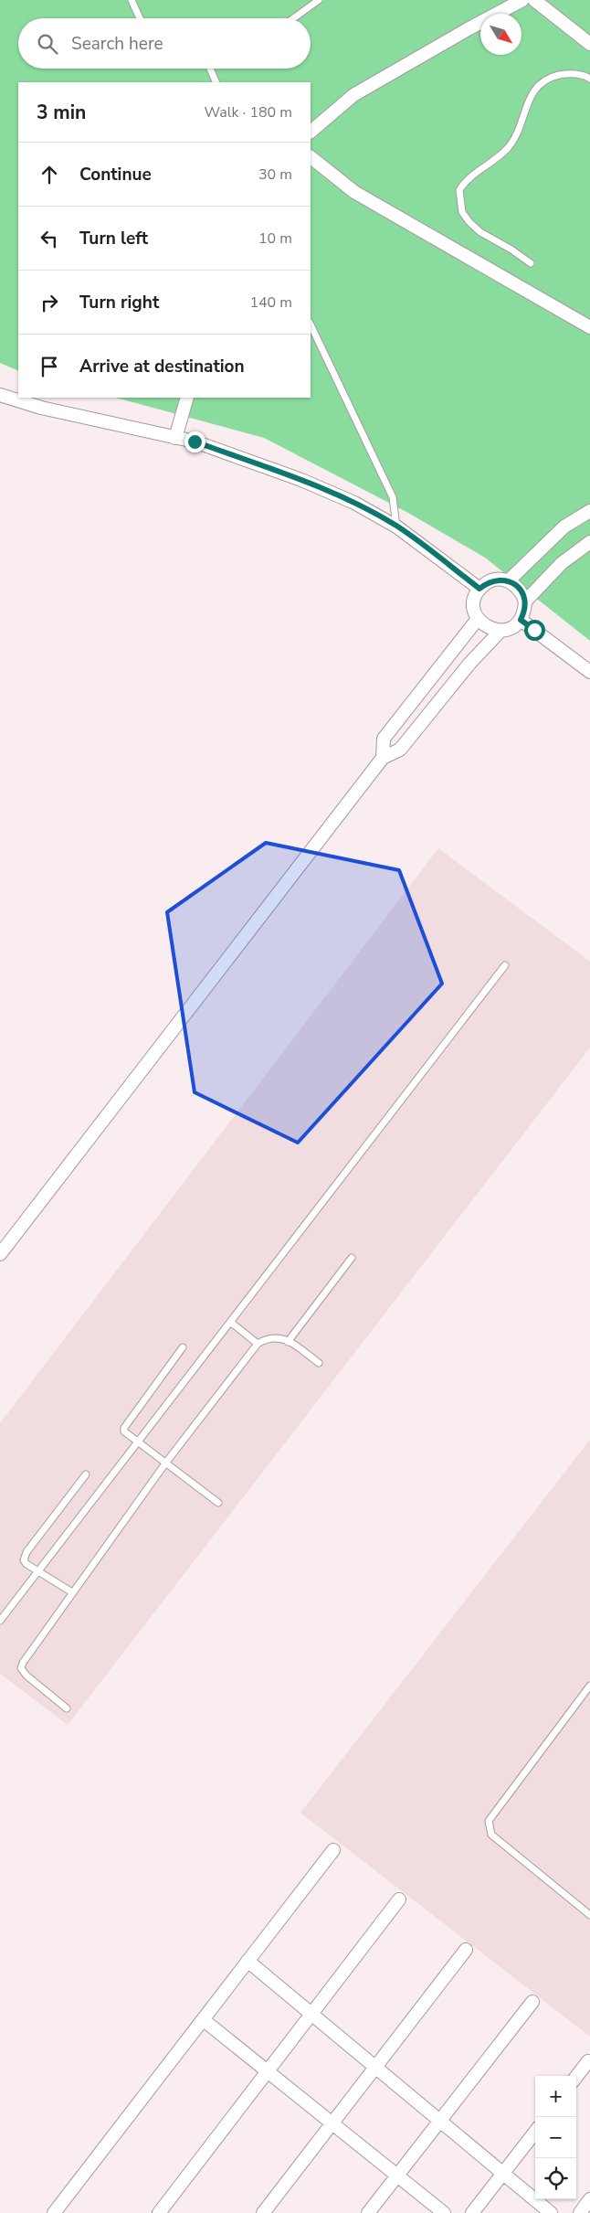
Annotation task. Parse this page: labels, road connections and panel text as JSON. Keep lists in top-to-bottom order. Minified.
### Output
{"north":"bottom right","page":{"search":"Search here","heading":["3 min","Walk · 180 m"],"list":[["Continue","30 m"],["Turn left","10 m"],["Turn right","140 m"],"Arrive at destination"],"map_buttons":["+","−"]}}
